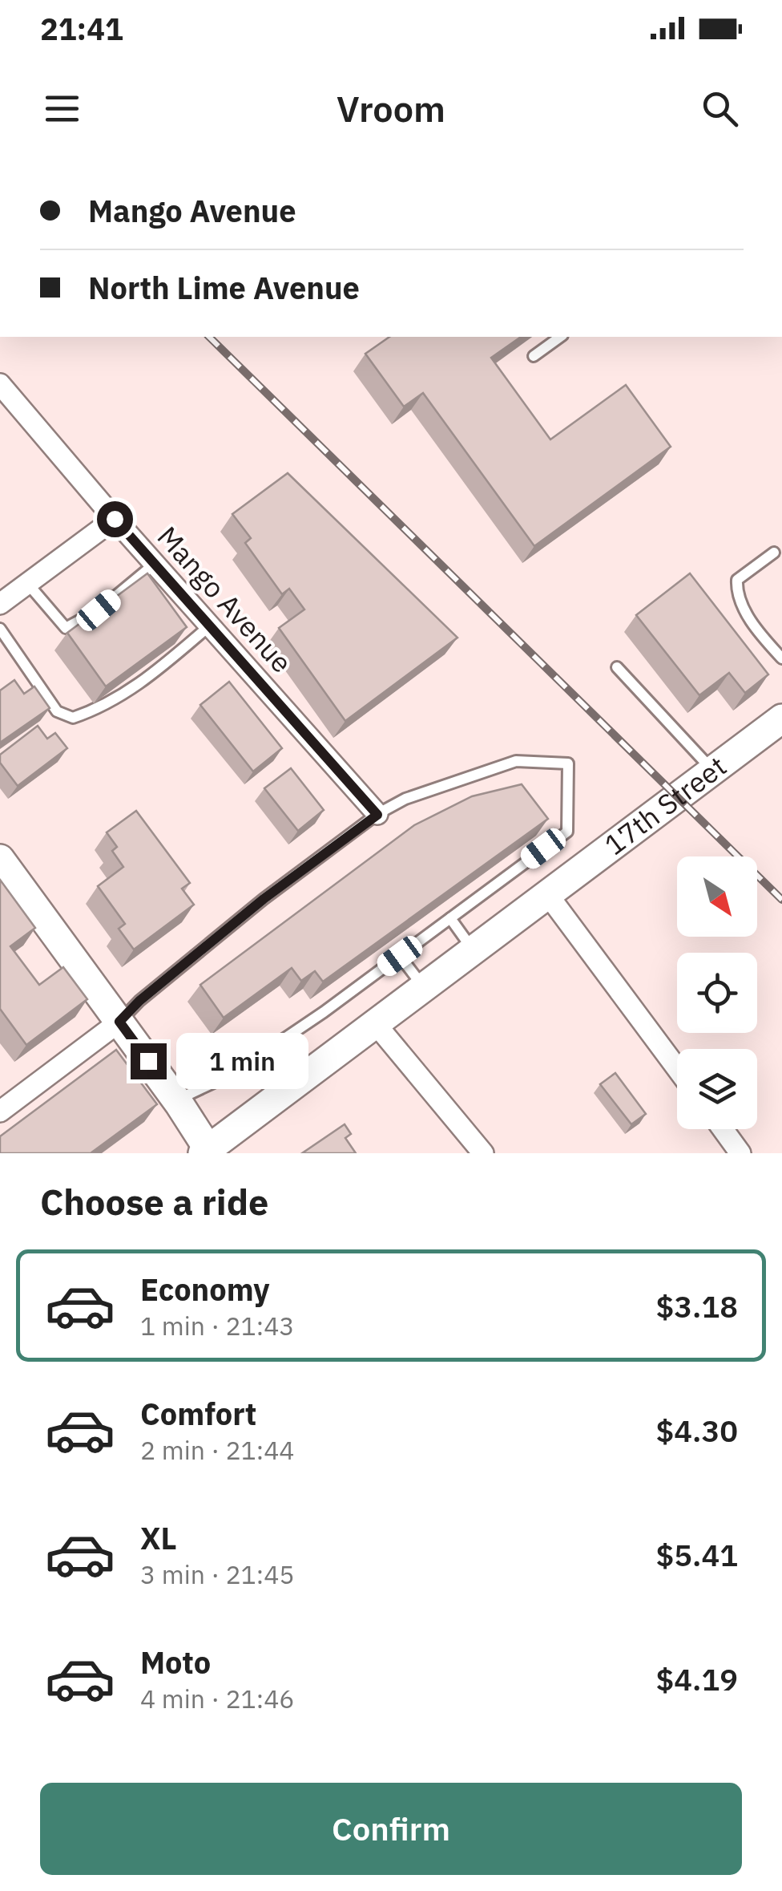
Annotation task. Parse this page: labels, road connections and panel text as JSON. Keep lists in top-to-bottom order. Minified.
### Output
{"streets":{"main road":["17th Street"],"street":["Mango Avenue"]},"north":"bottom right","page":{"status":"21:41","header":"Vroom","banner":["Mango Avenue","North Lime Avenue"],"bubble":"1 min","heading":"Choose a ride","list":[{"name":"Economy","note":"1 min · 21:43","value":"$3.18"},{"name":"Comfort","note":"2 min · 21:44","value":"$4.30"},{"name":"XL","note":"3 min · 21:45","value":"$5.41"},{"name":"Moto","note":"4 min · 21:46","value":"$4.19"}],"buttons":"Confirm"}}
